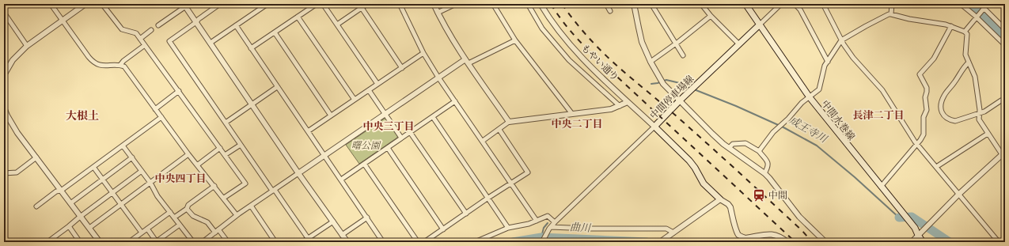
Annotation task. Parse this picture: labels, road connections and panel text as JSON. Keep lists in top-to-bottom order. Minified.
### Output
{"streets":{"main road":["中間停車場線","中間水巻線"],"street":["もやい通り"]},"crossings":[["もやい通り","中間停車場線"],["中間停車場線","中間水巻線"]],"districts":["大根土","長津二丁目","中央二丁目","中央三丁目","中央四丁目"],"water":["成王寺川","曲川"],"parks":["曙公園"],"places":{"station":["中間"]}}
